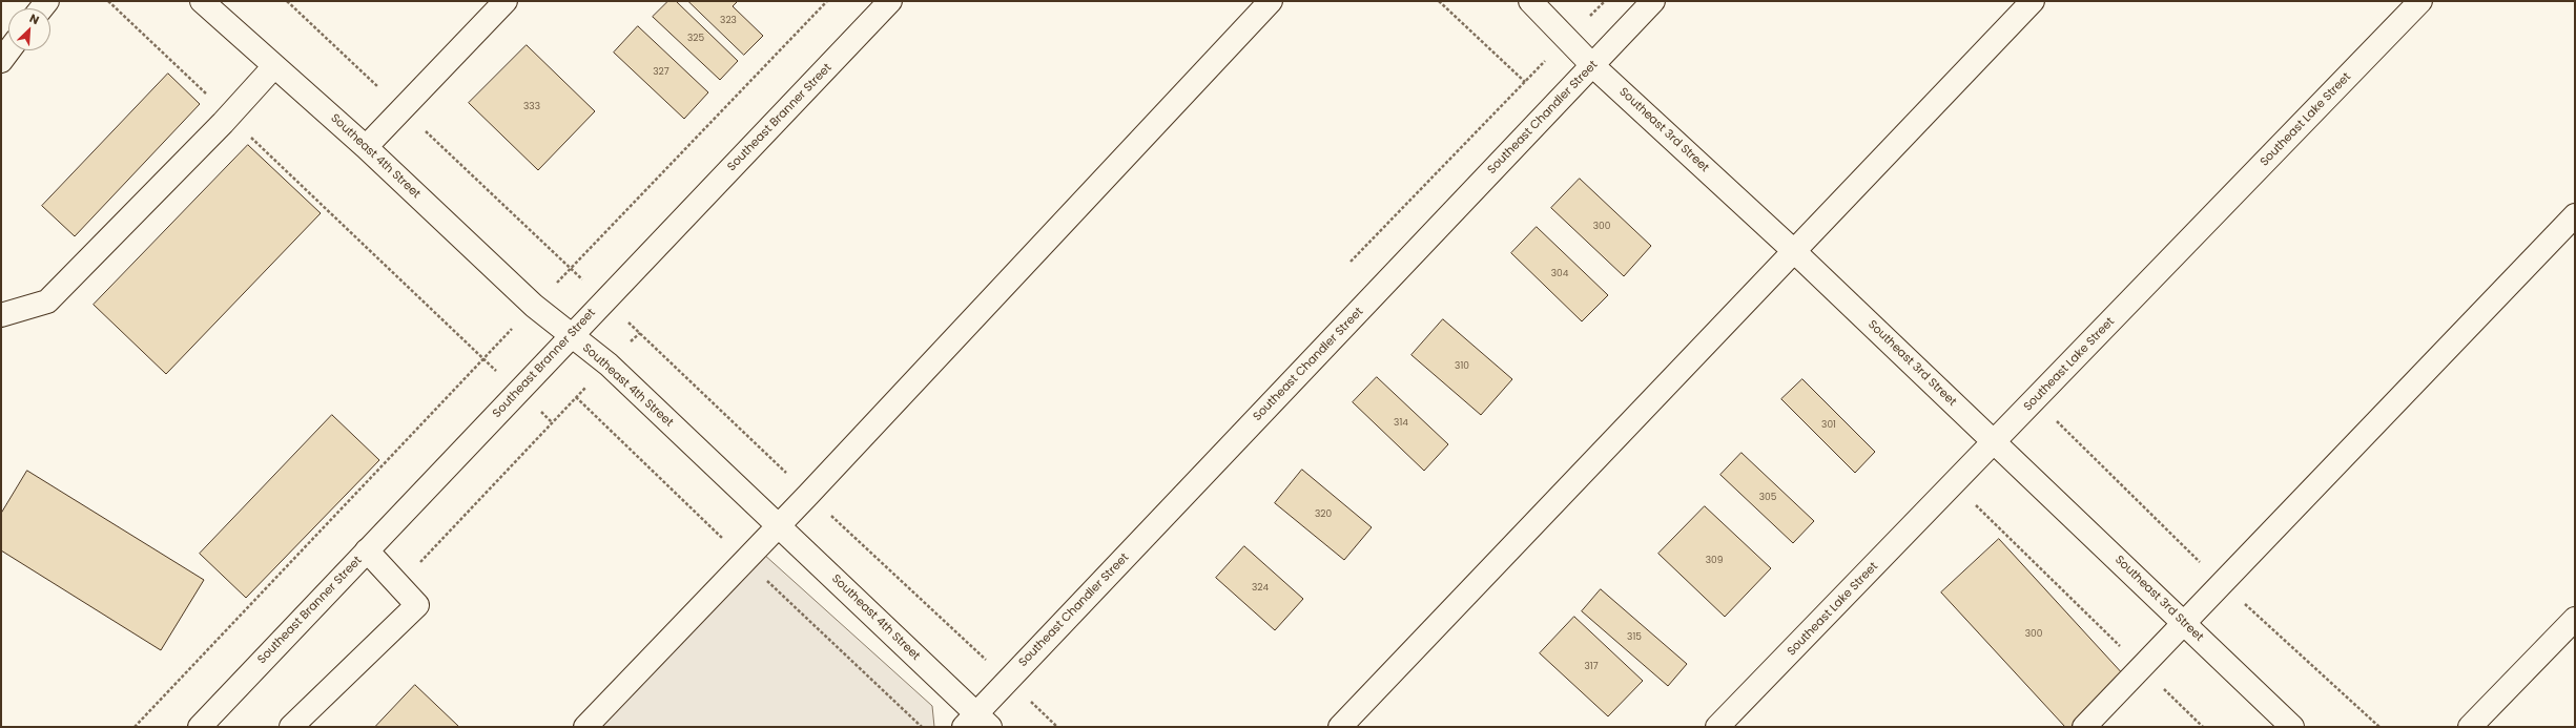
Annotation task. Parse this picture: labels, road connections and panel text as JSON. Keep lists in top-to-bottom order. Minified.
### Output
{"streets":{"street":["Southeast Branner Street","Southeast Chandler Street","Southeast Lake Street","Southeast 3rd Street","Southeast 4th Street"]},"crossings":[["Southeast Branner Street","Southeast 4th Street"],["Southeast Chandler Street","Southeast 3rd Street"],["Southeast Chandler Street","Southeast 4th Street"],["Southeast Lake Street","Southeast 3rd Street"]],"house_numbers":["323","325","327","333","300","304","310","314","301","305","320","309","324","300","315","317"],"north":"top right"}
